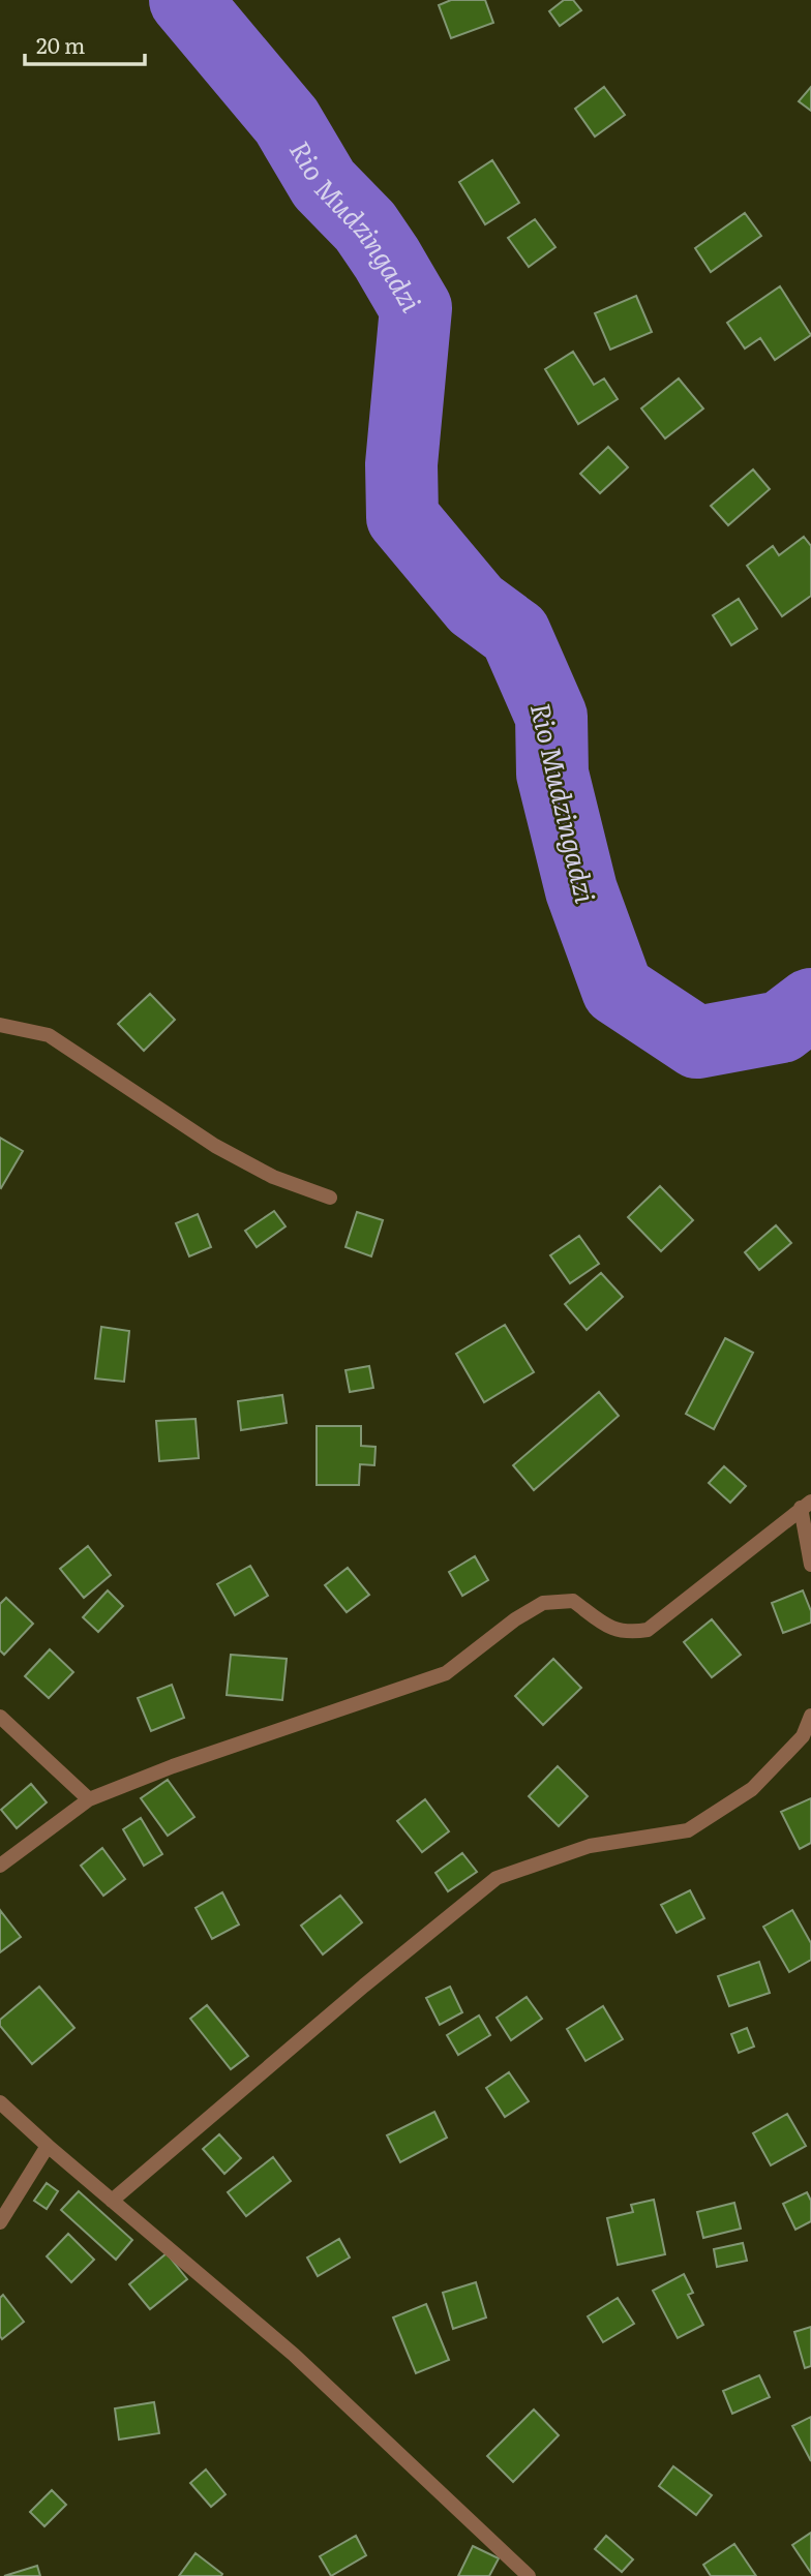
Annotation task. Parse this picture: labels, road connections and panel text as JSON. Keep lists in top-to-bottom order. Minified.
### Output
{"water":["Rio Mudzingadzi"],"scale_bar":"20 m"}
